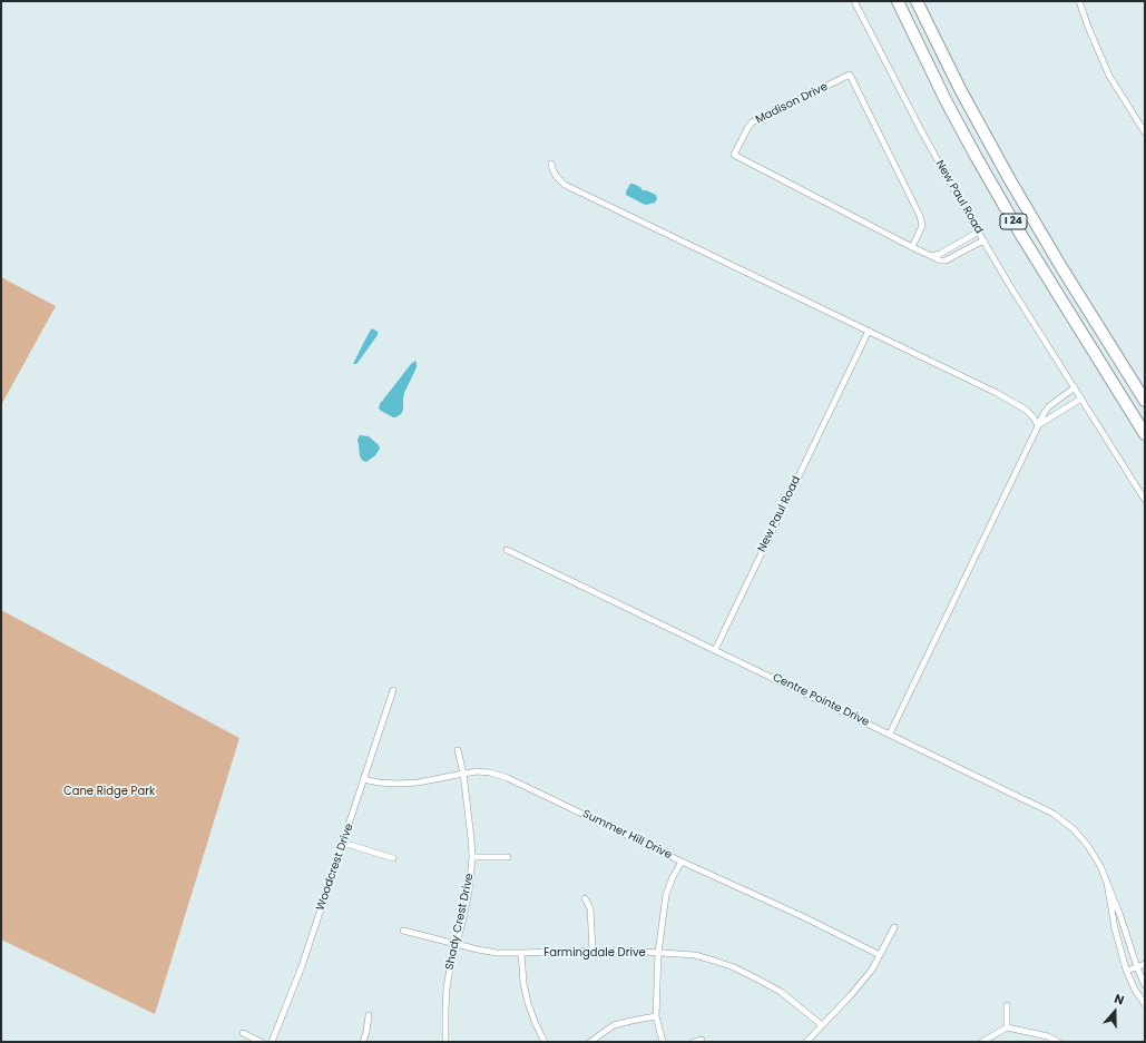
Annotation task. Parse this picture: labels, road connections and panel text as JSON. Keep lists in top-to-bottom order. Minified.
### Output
{"streets":{"highway":["I 24"],"street":["Madison Drive","New Paul Road","Centre Pointe Drive","Summer Hill Drive","Woodcrest Drive","Shady Crest Drive","Farmingdale Drive"]},"crossings":[["Madison Drive","New Paul Road"],["New Paul Road","Centre Pointe Drive"],["Summer Hill Drive","Woodcrest Drive"],["Summer Hill Drive","Shady Crest Drive"],["Shady Crest Drive","Farmingdale Drive"]],"parks":["Cane Ridge Park"],"north":"top"}
